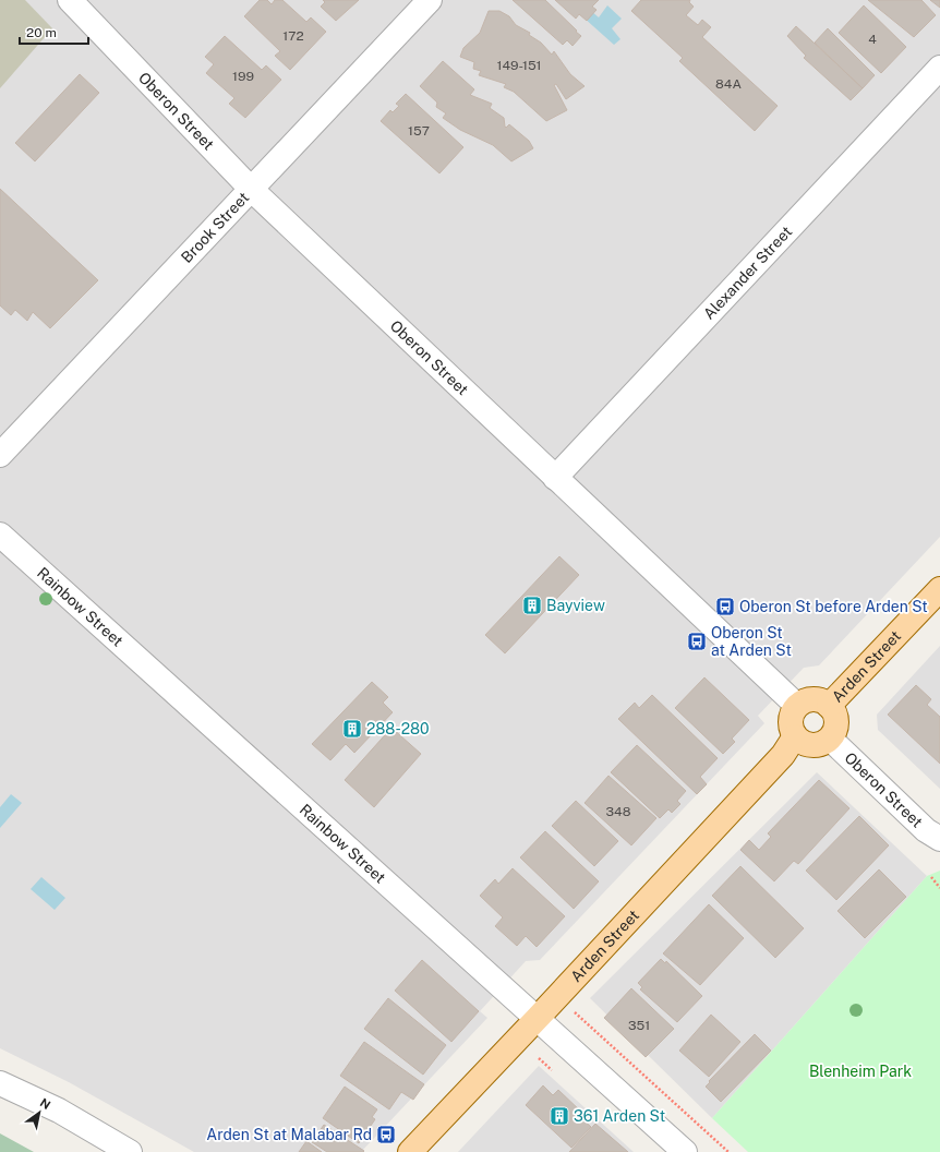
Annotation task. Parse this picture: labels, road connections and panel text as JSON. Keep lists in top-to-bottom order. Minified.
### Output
{"streets":{"main road":["Arden Street"],"street":["Oberon Street","Brook Street","Alexander Street","Rainbow Street"]},"crossings":[["Oberon Street","Brook Street"],["Oberon Street","Alexander Street"],["Oberon Street","Arden Street"],["Rainbow Street","Arden Street"]],"parks":["Blenheim Park"],"places":{"building":["Bayview","288-280","361 Arden St"],"bus stop":["Oberon St before Arden St","Oberon St at Arden St","Arden St at Malabar Rd"]},"house_numbers":["172","4","149-151","199","84A","157","348","351"],"scale_bar":"20 m","north":"top right"}
